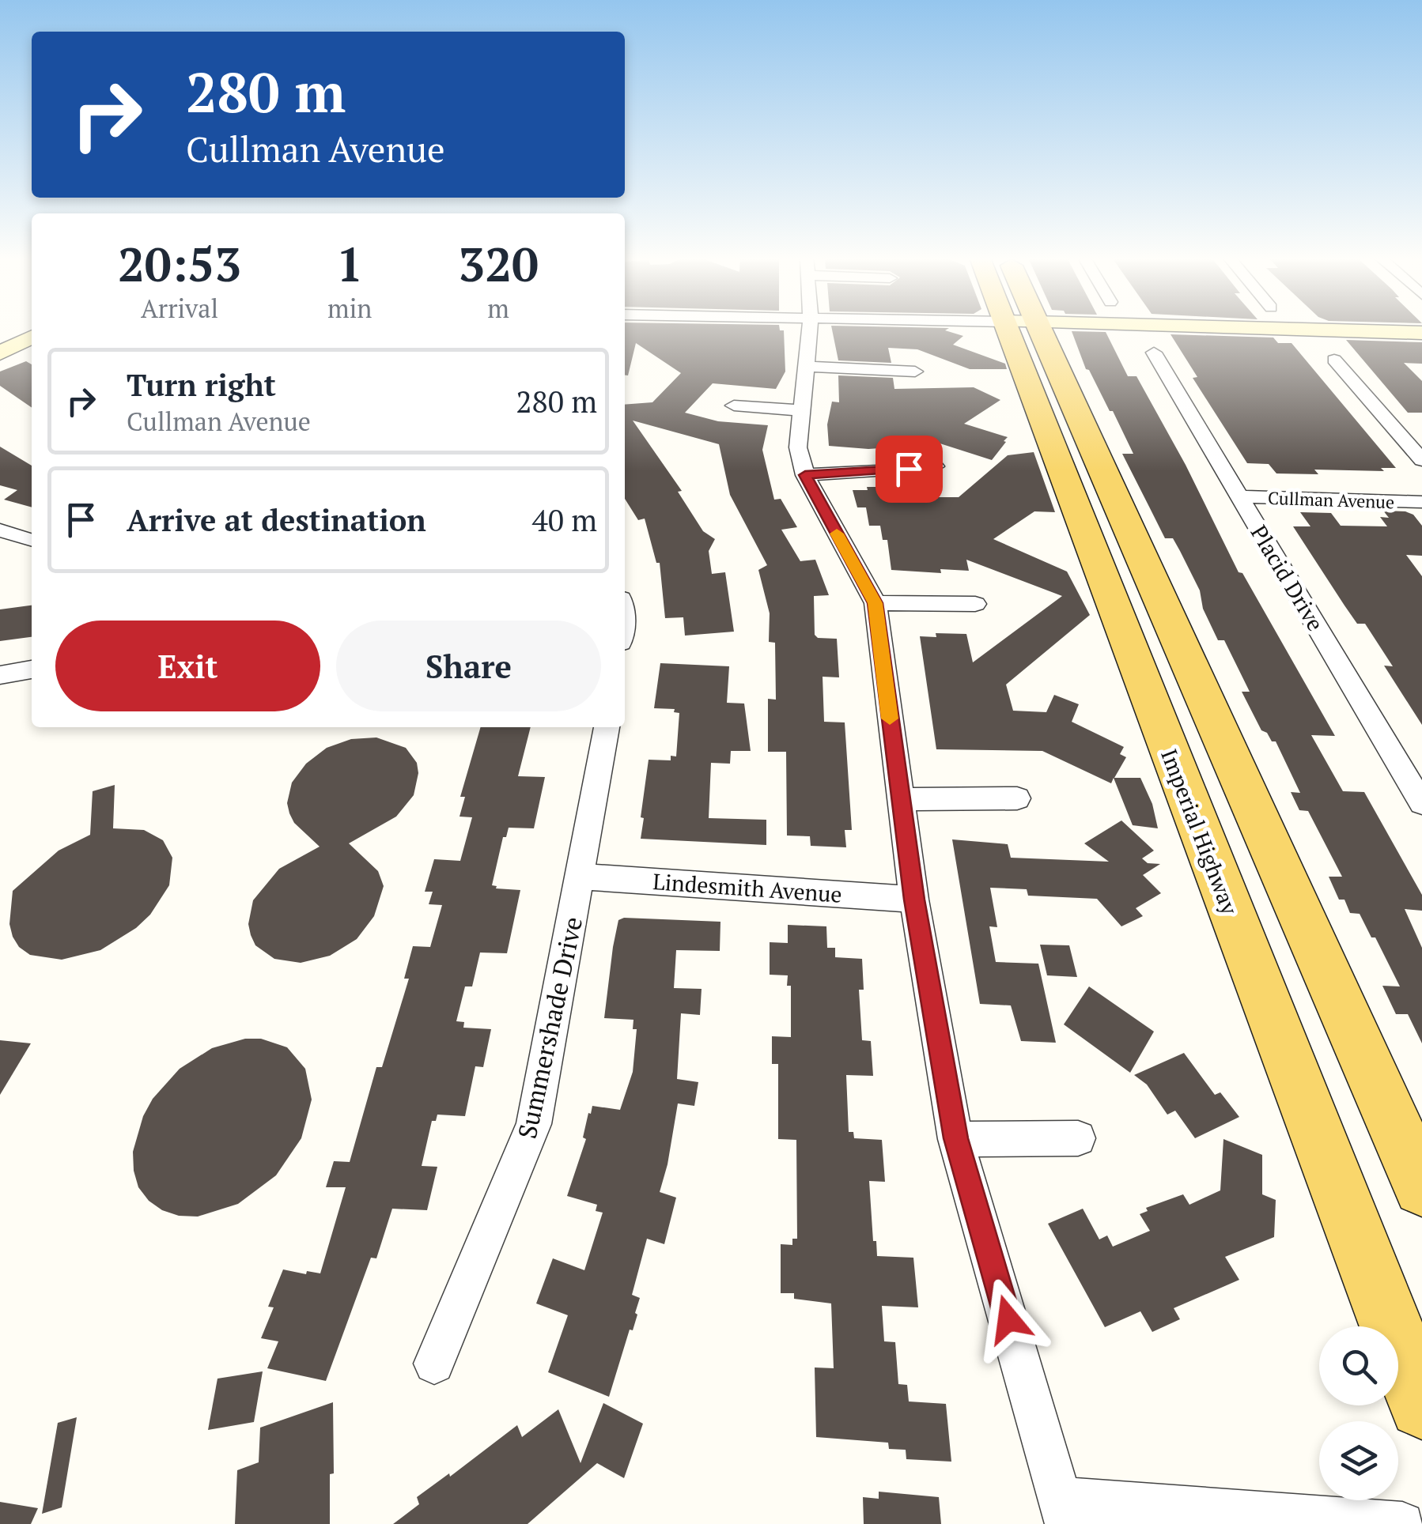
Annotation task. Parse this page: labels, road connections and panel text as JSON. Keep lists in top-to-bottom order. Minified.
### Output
{"streets":{"main road":["Imperial Highway"],"street":["Cullman Avenue","Placid Drive","Lindesmith Avenue","Summershade Drive"]},"crossings":[["Cullman Avenue","Placid Drive"],["Lindesmith Avenue","Summershade Drive"]],"page":{"turn":["280 m","Cullman Avenue"],"eta":["20:53","Arrival","1","min","320","m"],"list":[{"name":"Turn right","note":"Cullman Avenue","value":"280 m"},{"name":"Arrive at destination","value":"40 m"}],"buttons":["Exit","Share"]}}
